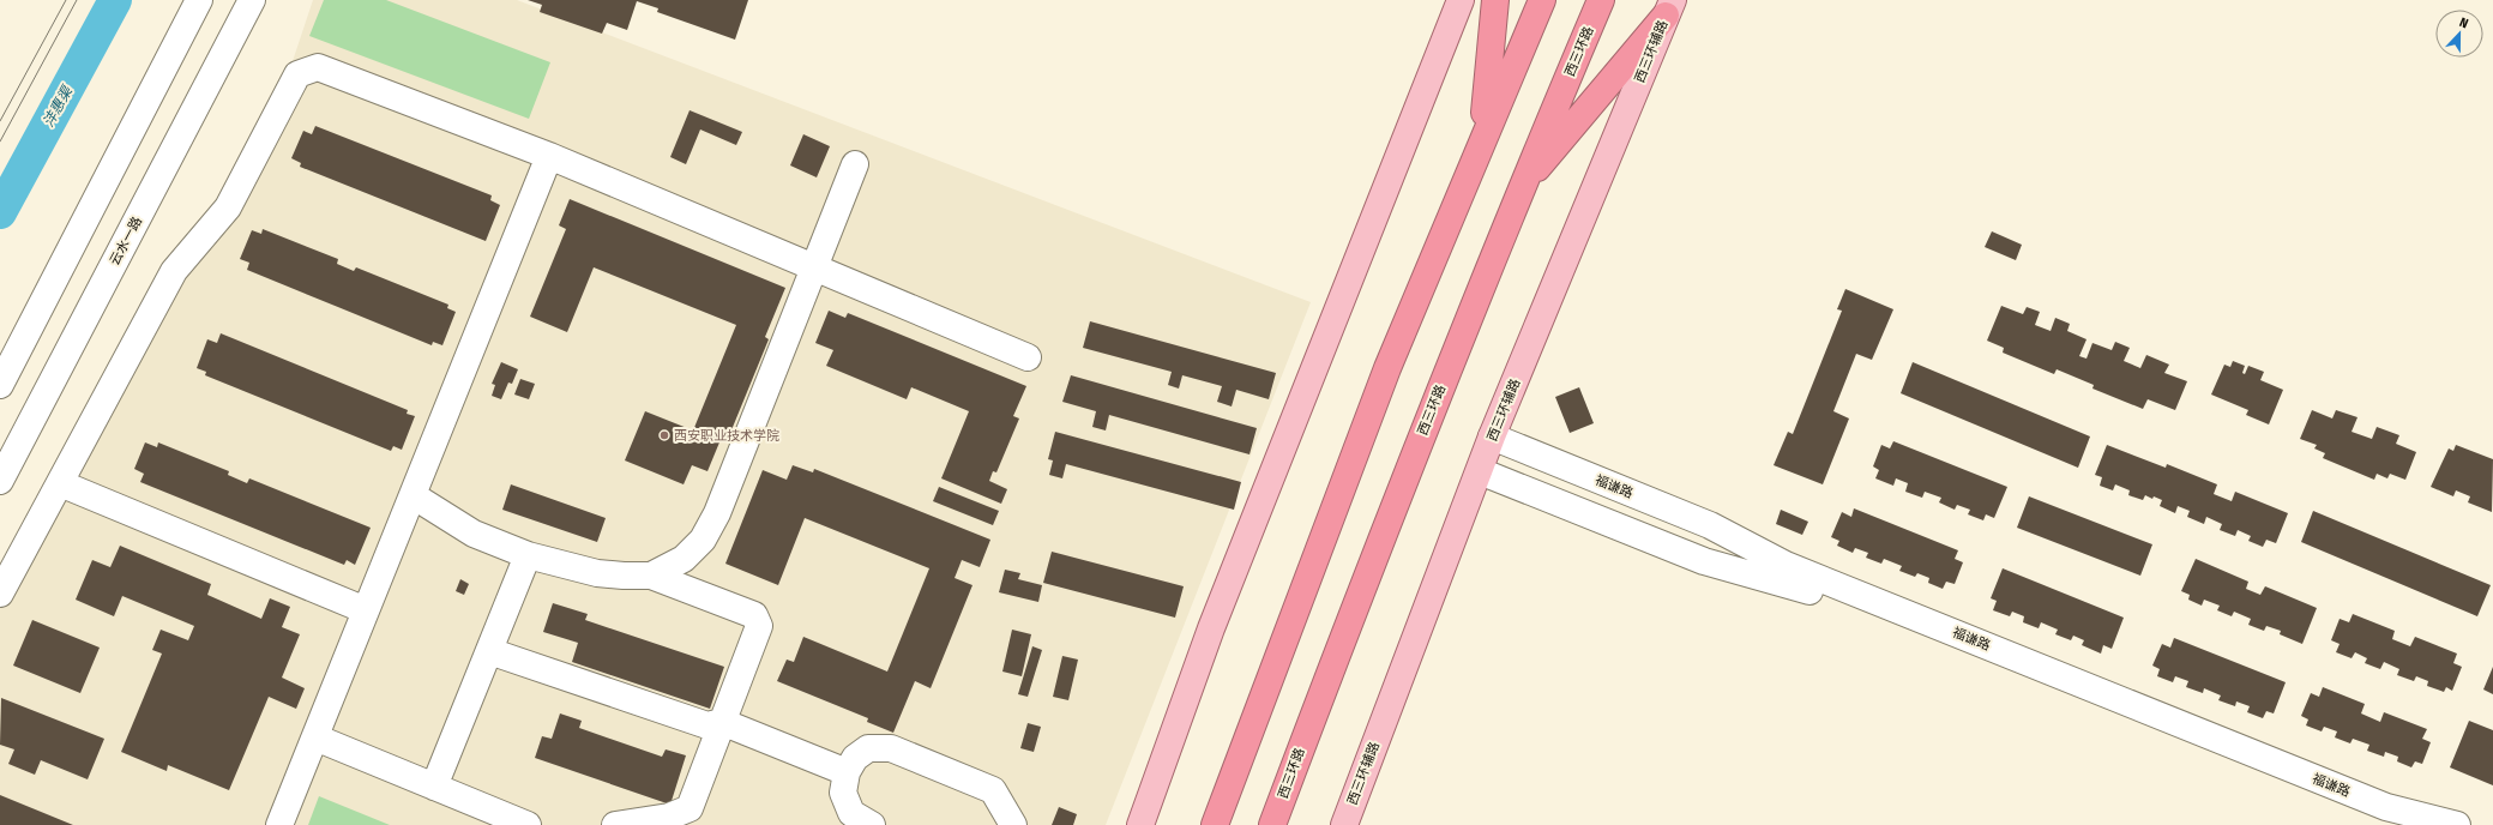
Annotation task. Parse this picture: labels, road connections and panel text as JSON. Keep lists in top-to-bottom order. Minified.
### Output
{"streets":{"highway":["西三环路"],"main road":["西三环辅路"],"street":["云水一路","福谦路"]},"crossings":[["西三环辅路","福谦路"]],"water":["沣惠渠"],"places":["西安职业技术学院"],"north":"top"}
